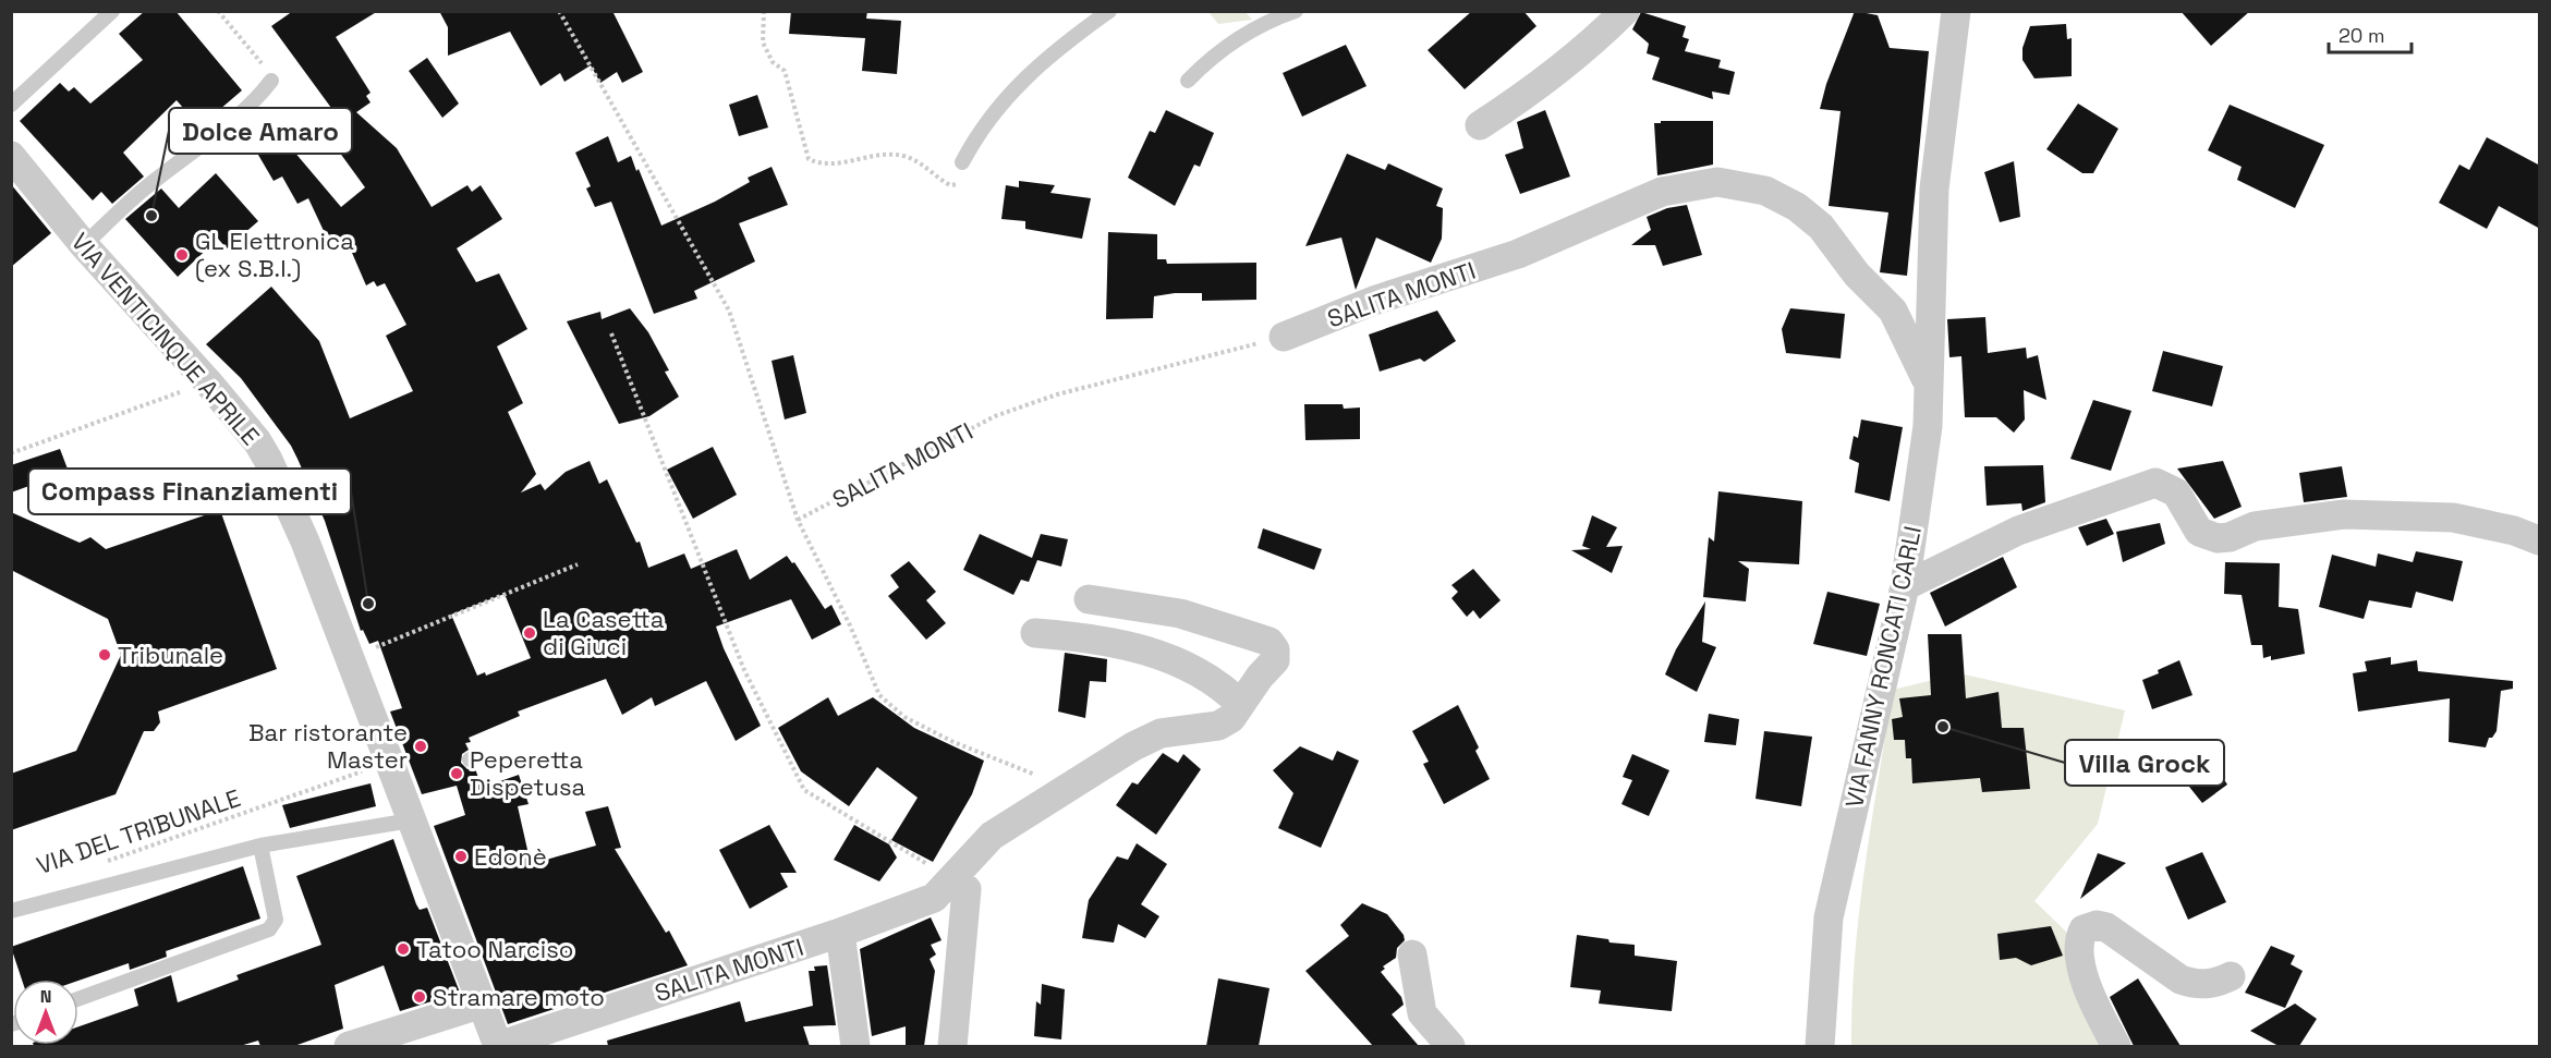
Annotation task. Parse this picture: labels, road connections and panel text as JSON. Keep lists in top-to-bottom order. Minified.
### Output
{"streets":{"street":["SALITA MONTI","VIA VENTICINQUE APRILE","VIA FANNY RONCATI CARLI"],"path":["VIA DEL TRIBUNALE"]},"crossings":[["SALITA MONTI","VIA VENTICINQUE APRILE"],["SALITA MONTI","VIA FANNY RONCATI CARLI"],["VIA VENTICINQUE APRILE","VIA DEL TRIBUNALE"]],"places":["Dolce Amaro","GL Elettronica (ex S.B.I.)","Compass Finanziamenti","La Casetta di Giuci","Tribunale","Villa Grock","Bar ristorante Master","Peperetta Dispetusa","Edonè","Tatoo Narciso","Stramare moto"],"scale_bar":"20 m","north":"top"}
